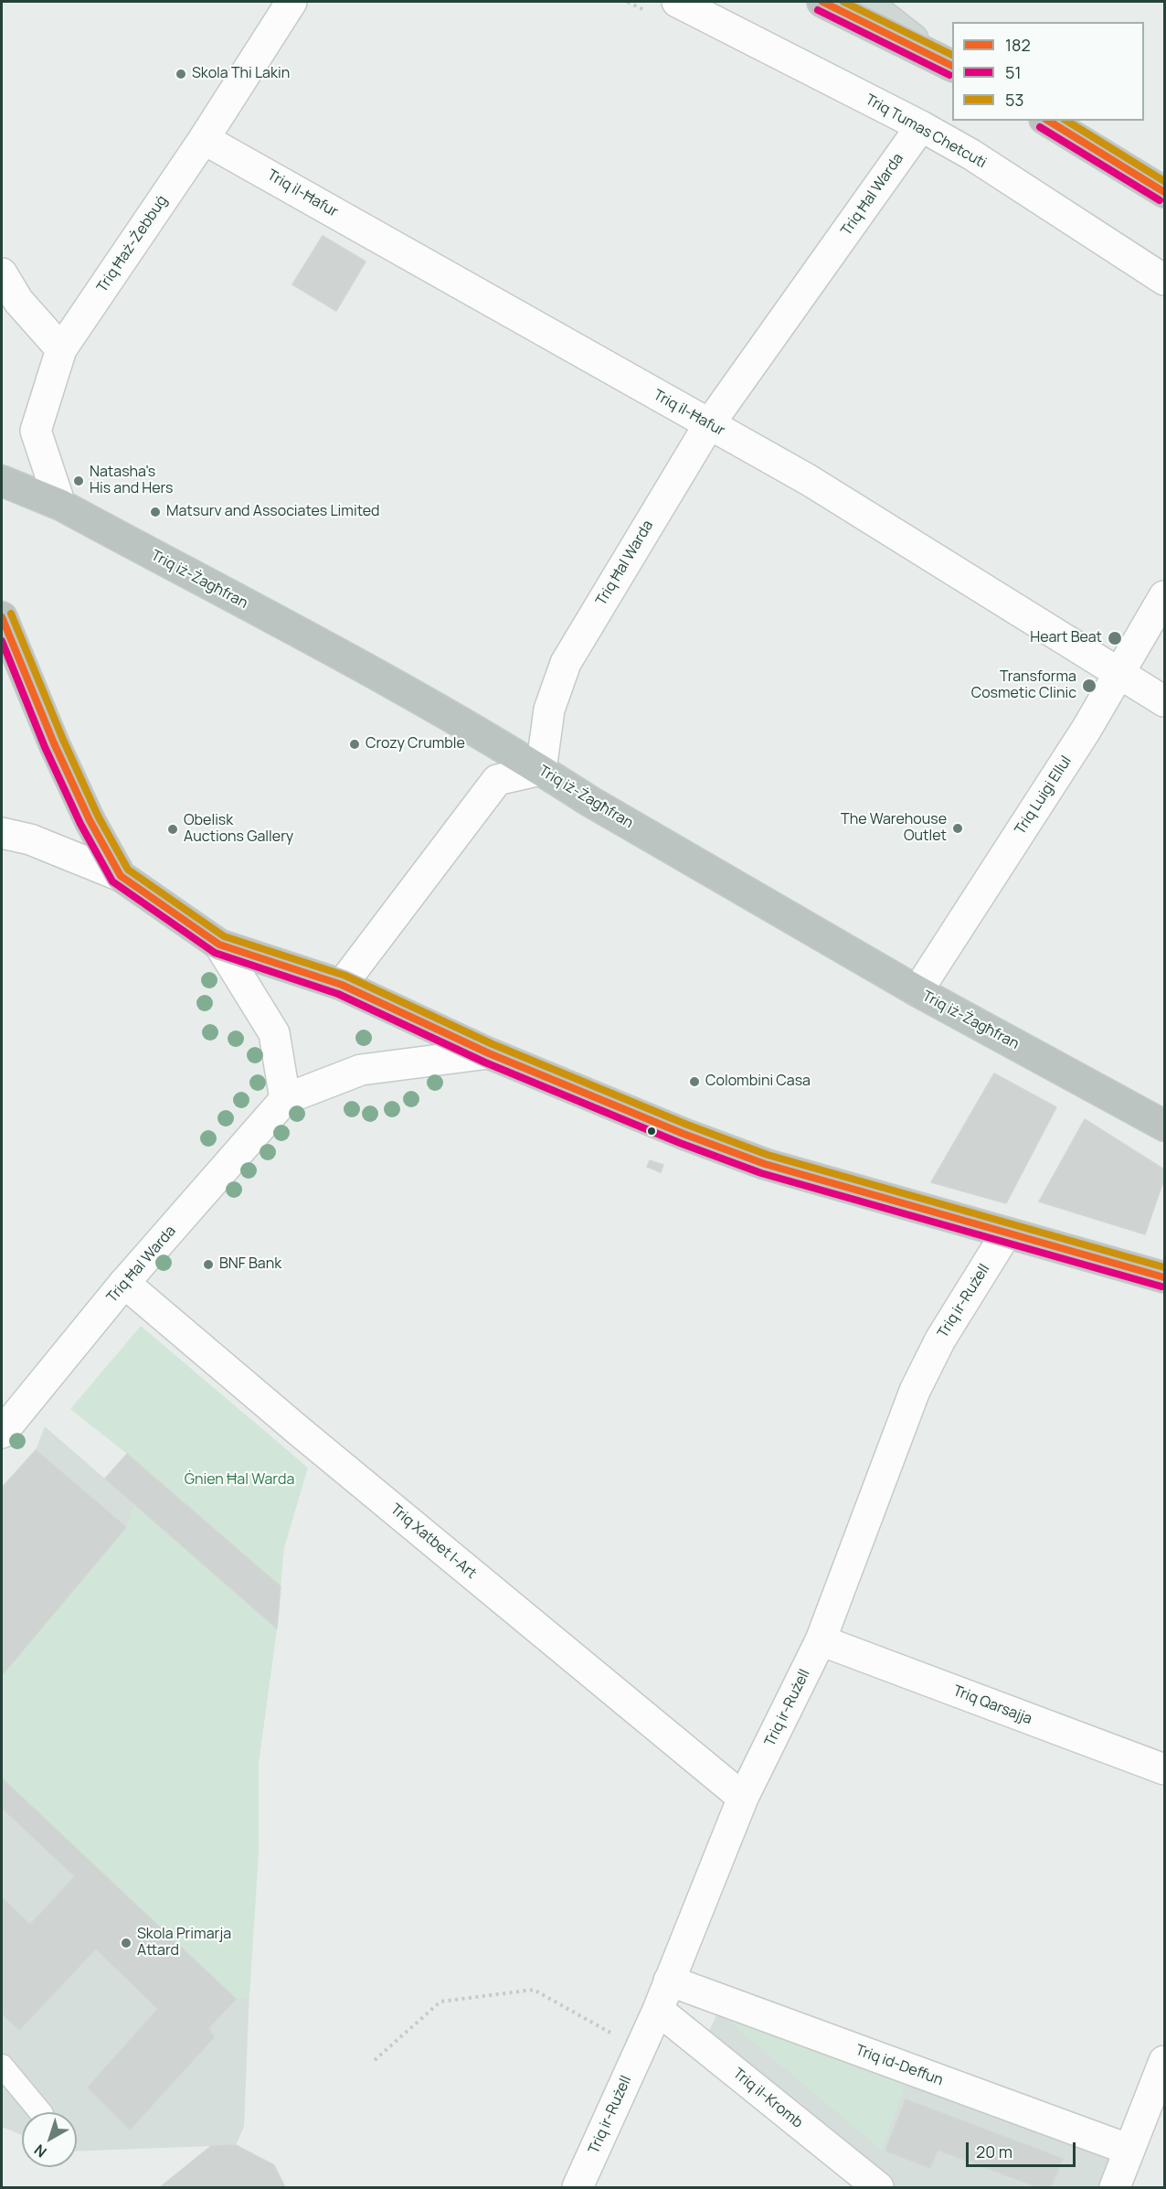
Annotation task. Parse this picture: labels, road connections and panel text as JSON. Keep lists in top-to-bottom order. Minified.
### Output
{"streets":{"highway":["Triq iż-Żagħfran"],"street":["Triq Tumas Chetcuti","Triq il-Ħafur","Triq Ħal Warda","Triq Ħaż-Żebbuġ","Triq Luigi Ellul","Triq ir-Rużell","Triq Xatbet l-Art","Triq Qarsajja","Triq id-Deffun","Triq il-Kromb"]},"crossings":[["Triq Tumas Chetcuti","Triq Ħal Warda"],["Triq il-Ħafur","Triq Ħal Warda"],["Triq il-Ħafur","Triq Ħaż-Żebbuġ"],["Triq il-Ħafur","Triq Luigi Ellul"],["Triq Ħal Warda","Triq iż-Żagħfran"],["Triq Ħal Warda","Triq Xatbet l-Art"],["Triq Ħaż-Żebbuġ","Triq iż-Żagħfran"],["Triq iż-Żagħfran","Triq Luigi Ellul"],["Triq ir-Rużell","Triq Xatbet l-Art"],["Triq ir-Rużell","Triq Qarsajja"],["Triq ir-Rużell","Triq id-Deffun"],["Triq ir-Rużell","Triq il-Kromb"]],"parks":["Ġnien Ħal Warda"],"places":["Skola Thi Lakin","Natasha's His and Hers","Matsurv and Associates Limited","Heart Beat","Transforma Cosmetic Clinic","Crozy Crumble","The Warehouse Outlet","Obelisk Auctions Gallery","Colombini Casa","BNF Bank","Skola Primarja Attard"],"lines":["transit line 182","transit line 53","transit line 51"],"legend":["182","51","53"],"scale_bar":"20 m","north":"bottom left"}
